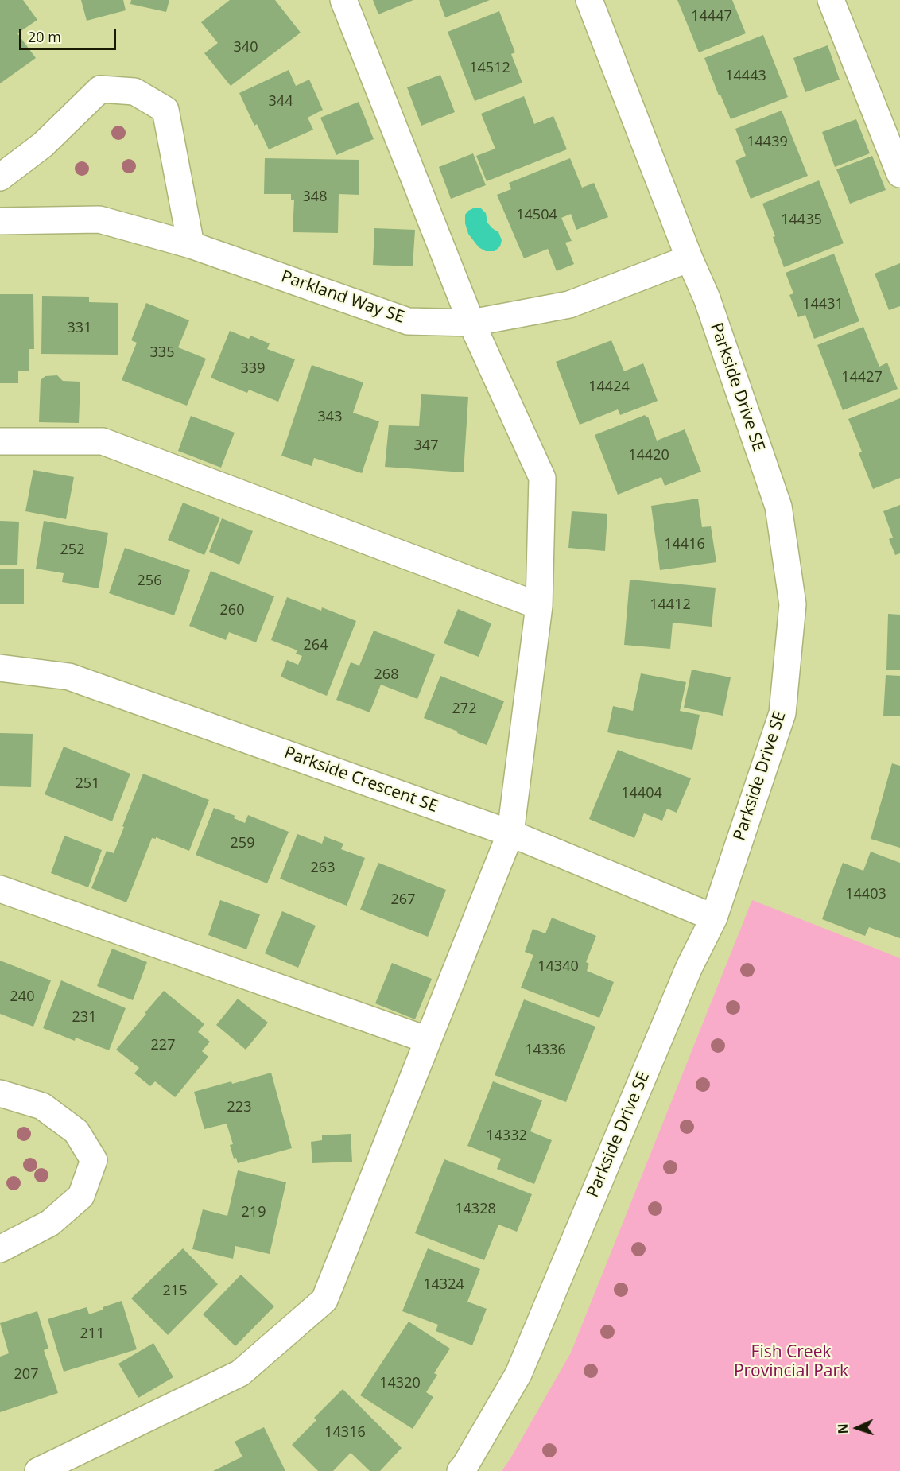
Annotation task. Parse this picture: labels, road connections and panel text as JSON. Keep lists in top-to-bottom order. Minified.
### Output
{"streets":{"street":["Parkland Way SE","Parkside Drive SE","Parkside Crescent SE"]},"crossings":[["Parkland Way SE","Parkside Drive SE"],["Parkside Drive SE","Parkside Crescent SE"]],"parks":["Fish Creek Provincial Park"],"house_numbers":["14447","340","14512","14443","344","14439","348","14504","14435","14431","331","335","339","14427","14424","343","347","14420","14416","252","256","14412","260","264","268","272","251","14404","259","263","14403","267","14340","240","231","227","14336","223","14332","14328","219","14324","215","211","207","14320","14316"],"scale_bar":"20 m","north":"left"}
